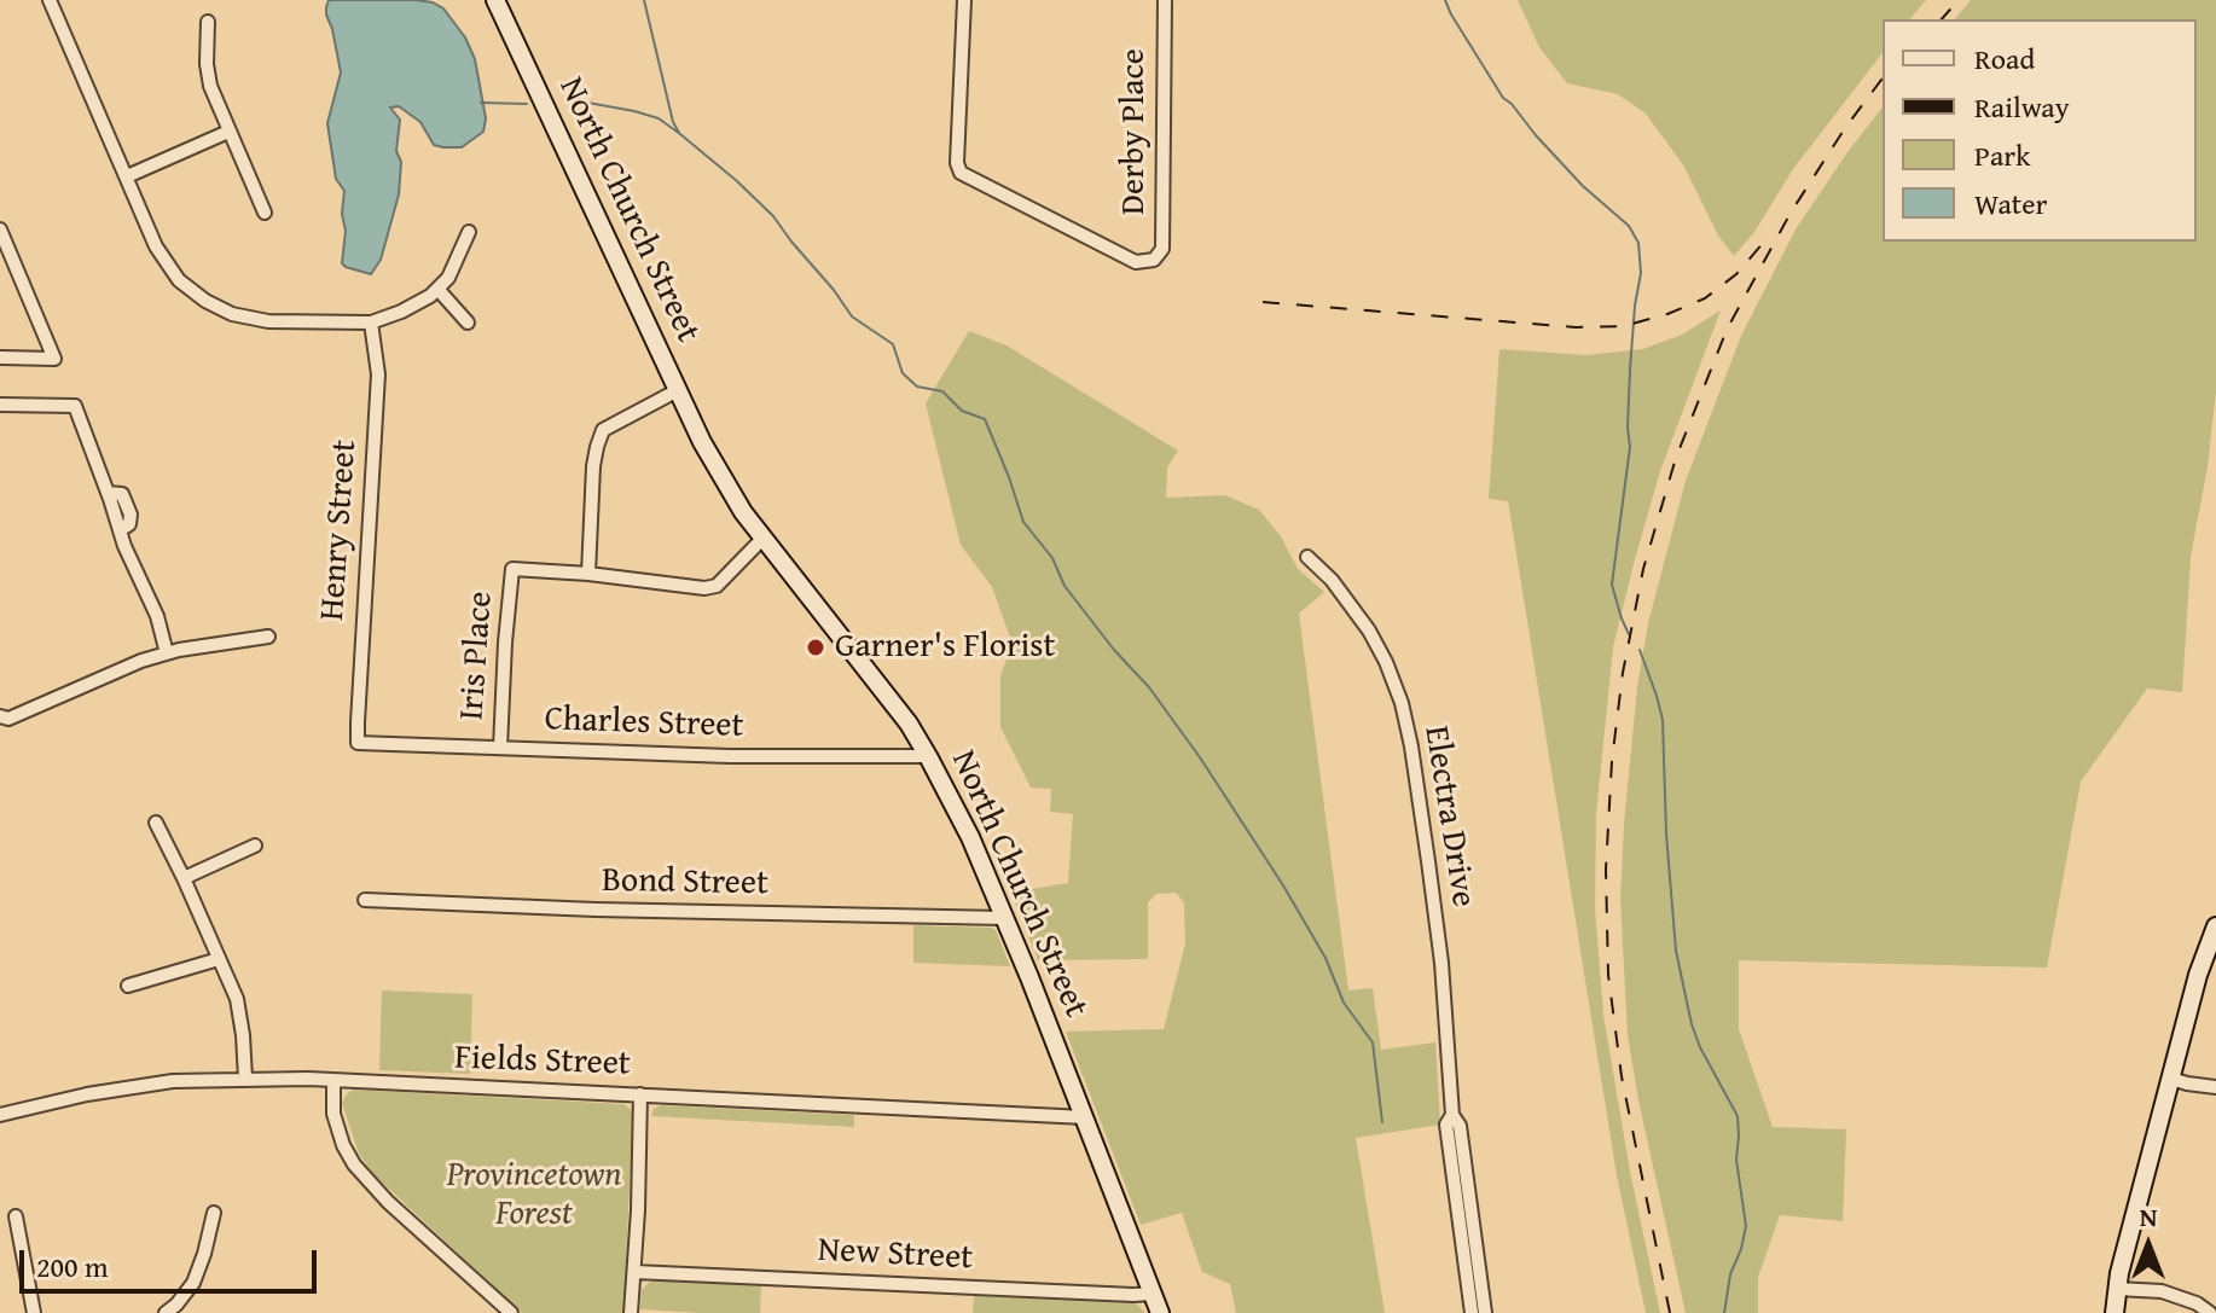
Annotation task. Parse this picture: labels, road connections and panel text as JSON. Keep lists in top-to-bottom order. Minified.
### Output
{"streets":{"main road":["North Church Street"],"street":["Derby Place","Henry Street","Iris Place","Charles Street","Electra Drive","Bond Street","Fields Street","New Street"]},"crossings":[["North Church Street","Charles Street"],["North Church Street","Bond Street"],["North Church Street","Fields Street"],["North Church Street","New Street"],["Henry Street","Charles Street"],["Iris Place","Charles Street"]],"parks":["Provincetown Forest"],"places":["Garner's Florist"],"legend":["Road","Railway","Park","Water"],"scale_bar":"200 m","north":"top"}
